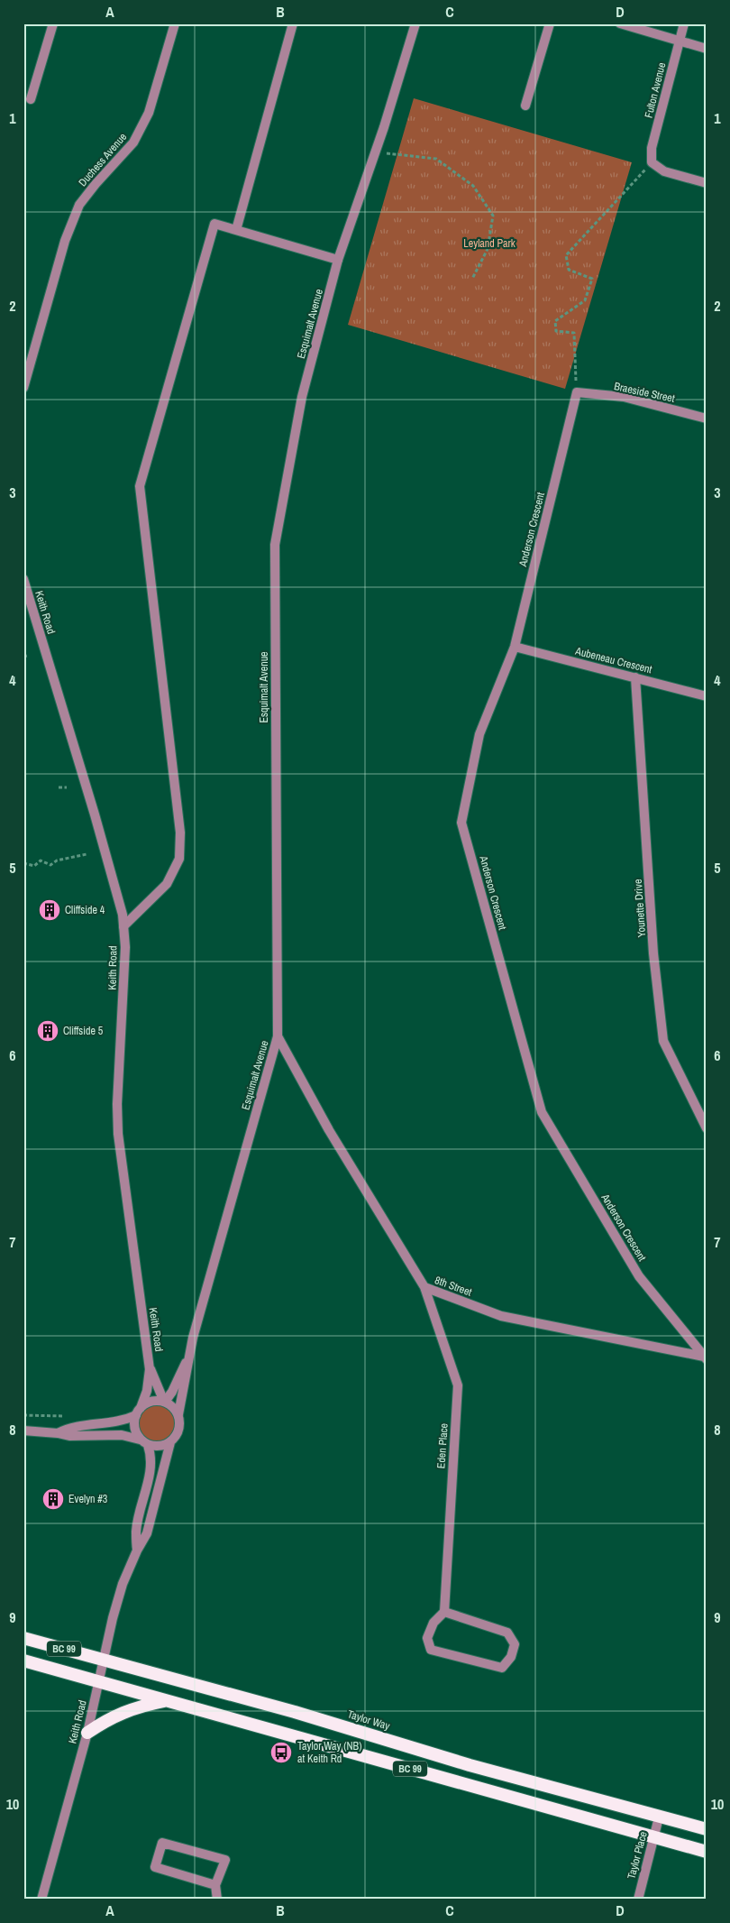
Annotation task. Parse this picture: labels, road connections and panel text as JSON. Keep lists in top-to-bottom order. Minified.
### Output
{"streets":{"highway":["BC 99","Taylor Way"],"street":["Fulton Avenue","Duchess Avenue","Esquimalt Avenue","Braeside Street","Anderson Crescent","Keith Road","Aubeneau Crescent","Younette Drive","8th Street","Eden Place","Taylor Place"]},"crossings":[["Esquimalt Avenue","Keith Road"],["Esquimalt Avenue","8th Street"],["Braeside Street","Anderson Crescent"],["Anderson Crescent","Aubeneau Crescent"],["Anderson Crescent","8th Street"],["Keith Road","BC 99"],["Keith Road","Taylor Way"],["Aubeneau Crescent","Younette Drive"],["8th Street","Eden Place"],["BC 99","Taylor Place"],["Taylor Way","Taylor Place"]],"parks":["Leyland Park"],"places":{"building":["Cliffside 4","Cliffside 5","Evelyn #3"],"bus stop":["Taylor Way (NB) at Keith Rd"]},"grid":{"columns":["A","B","C","D"],"rows":["1","2","3","4","5","6","7","8","9","10"]}}
